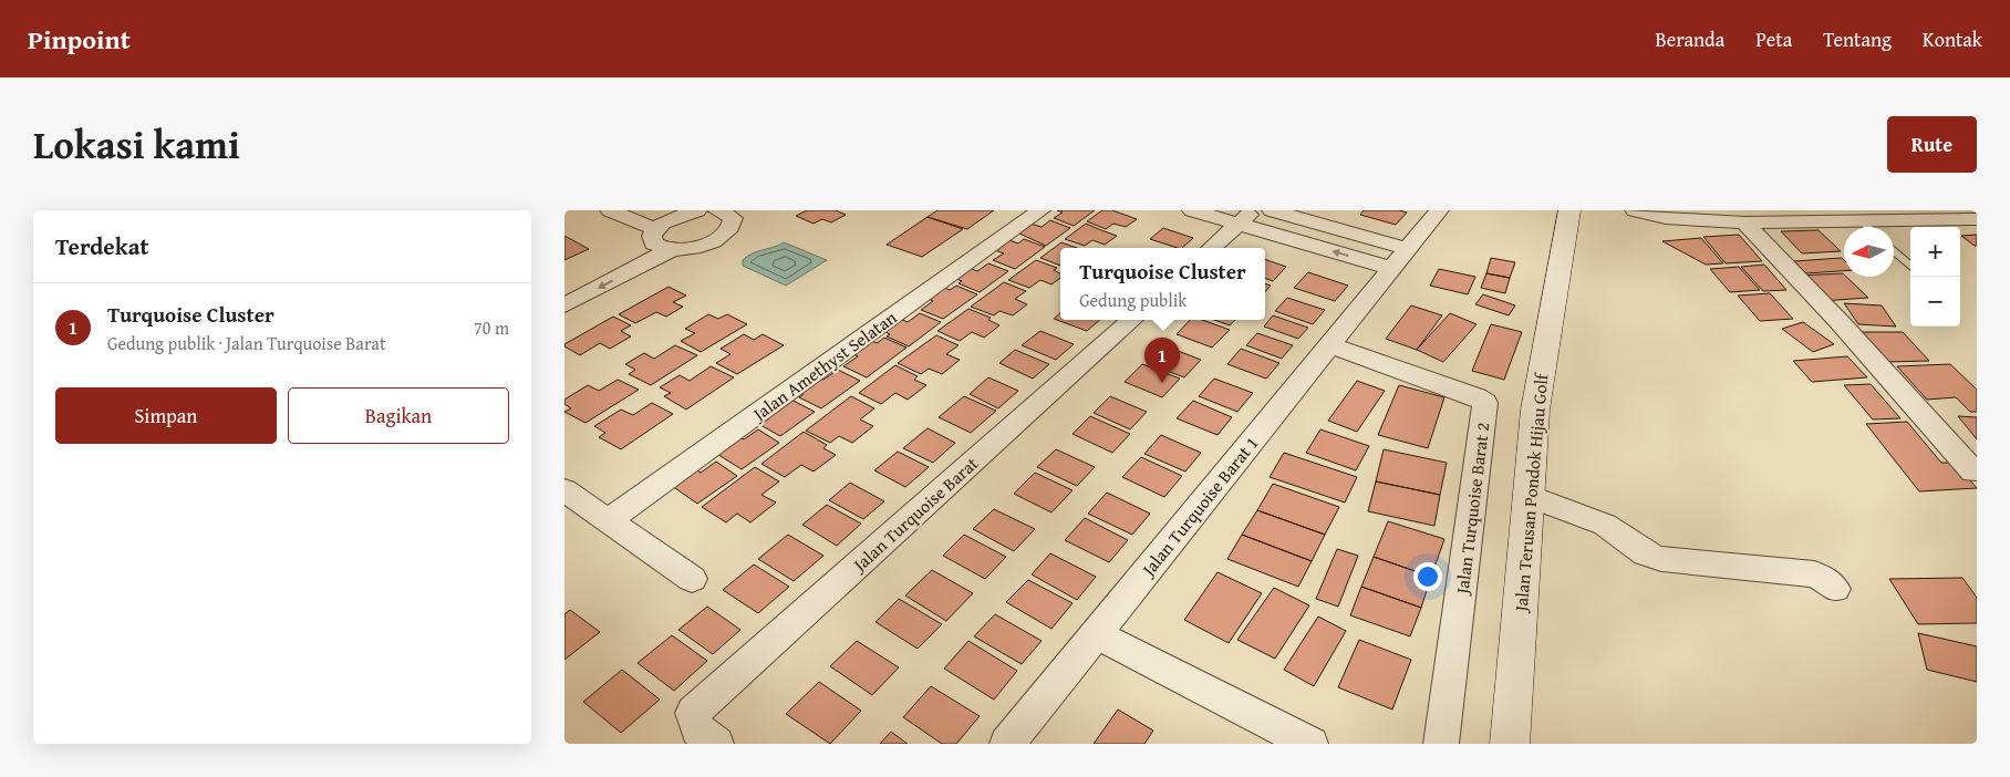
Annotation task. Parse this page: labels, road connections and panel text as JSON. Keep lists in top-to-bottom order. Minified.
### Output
{"streets":{"main road":["Jalan Terusan Pondok Hijau Golf"],"street":["Jalan Amethyst Selatan","Jalan Turquoise Barat 1","Jalan Turquoise Barat 2","Jalan Turquoise Barat"]},"crossings":[["Jalan Turquoise Barat 1","Jalan Turquoise Barat 2"]],"north":"left","page":{"header":"Pinpoint","nav":["Beranda","Peta","Tentang","Kontak"],"title":"Lokasi kami","buttons":["Rute",["Simpan","Bagikan"]],"heading":"Terdekat","map_buttons":["+","−"],"popup":["Turquoise Cluster","Gedung publik"],"list":[{"mark":"1","name":"Turquoise Cluster","note":"Gedung publik · Jalan Turquoise Barat","value":"70 m"}],"pins":"1"}}
